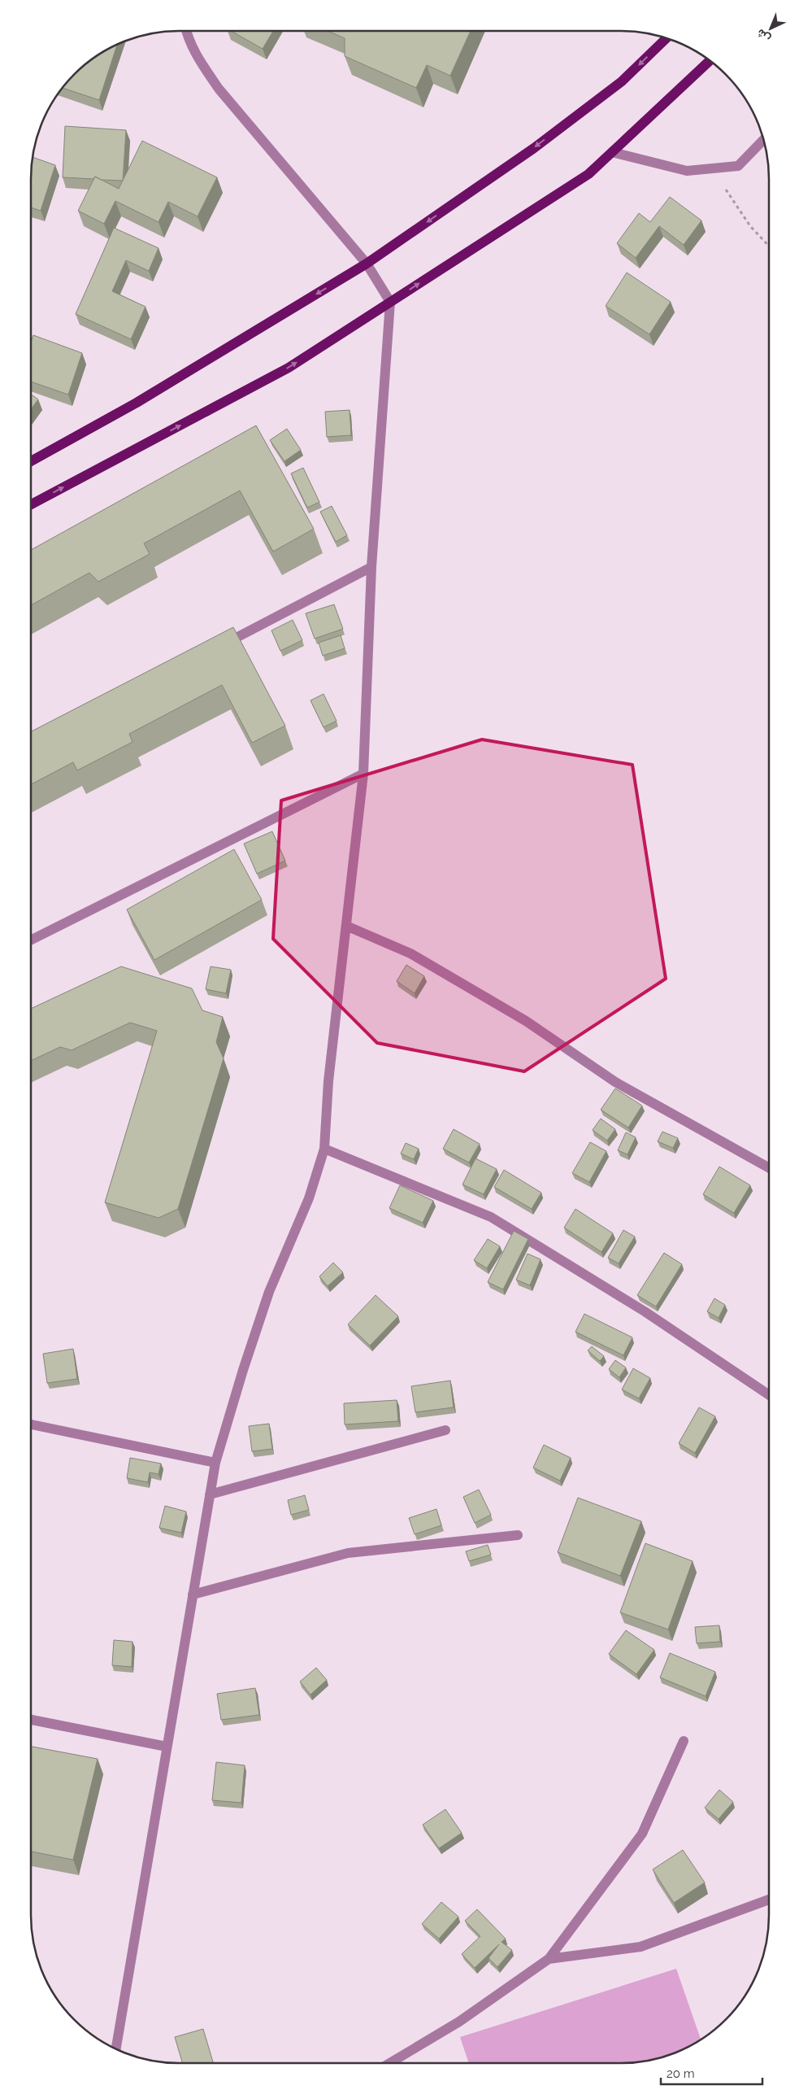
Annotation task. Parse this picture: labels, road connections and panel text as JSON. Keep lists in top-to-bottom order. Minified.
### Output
{"scale_bar":"20 m","north":"bottom left"}
